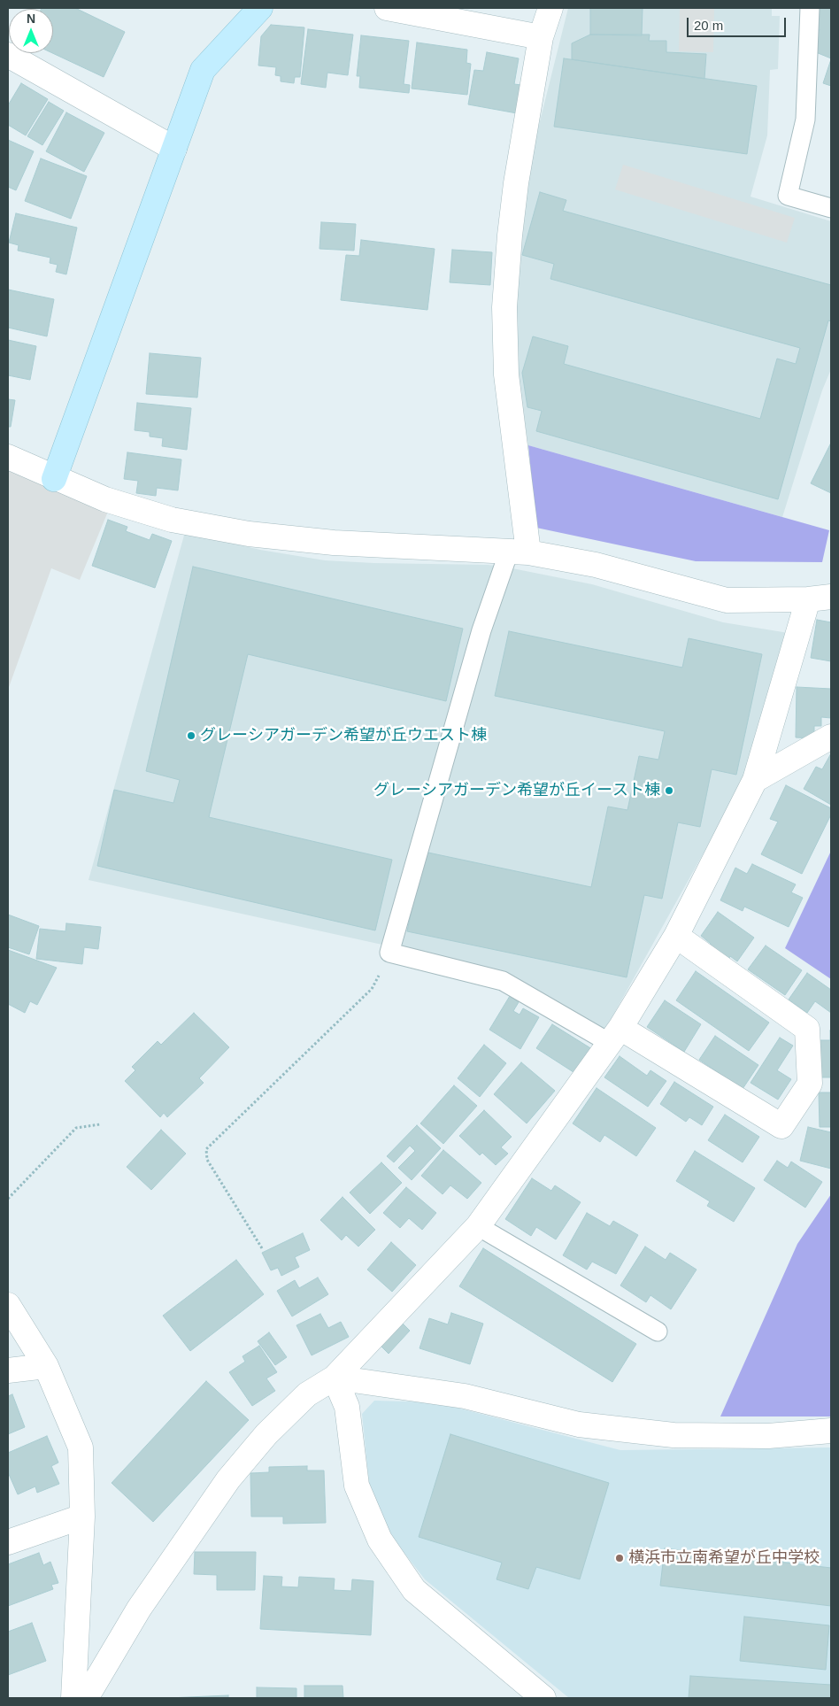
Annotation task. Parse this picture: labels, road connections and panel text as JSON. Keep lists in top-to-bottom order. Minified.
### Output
{"places":["グレーシアガーデン希望が丘ウエスト棟","グレーシアガーデン希望が丘イースト棟","横浜市立南希望が丘中学校"],"scale_bar":"20 m","north":"top"}
